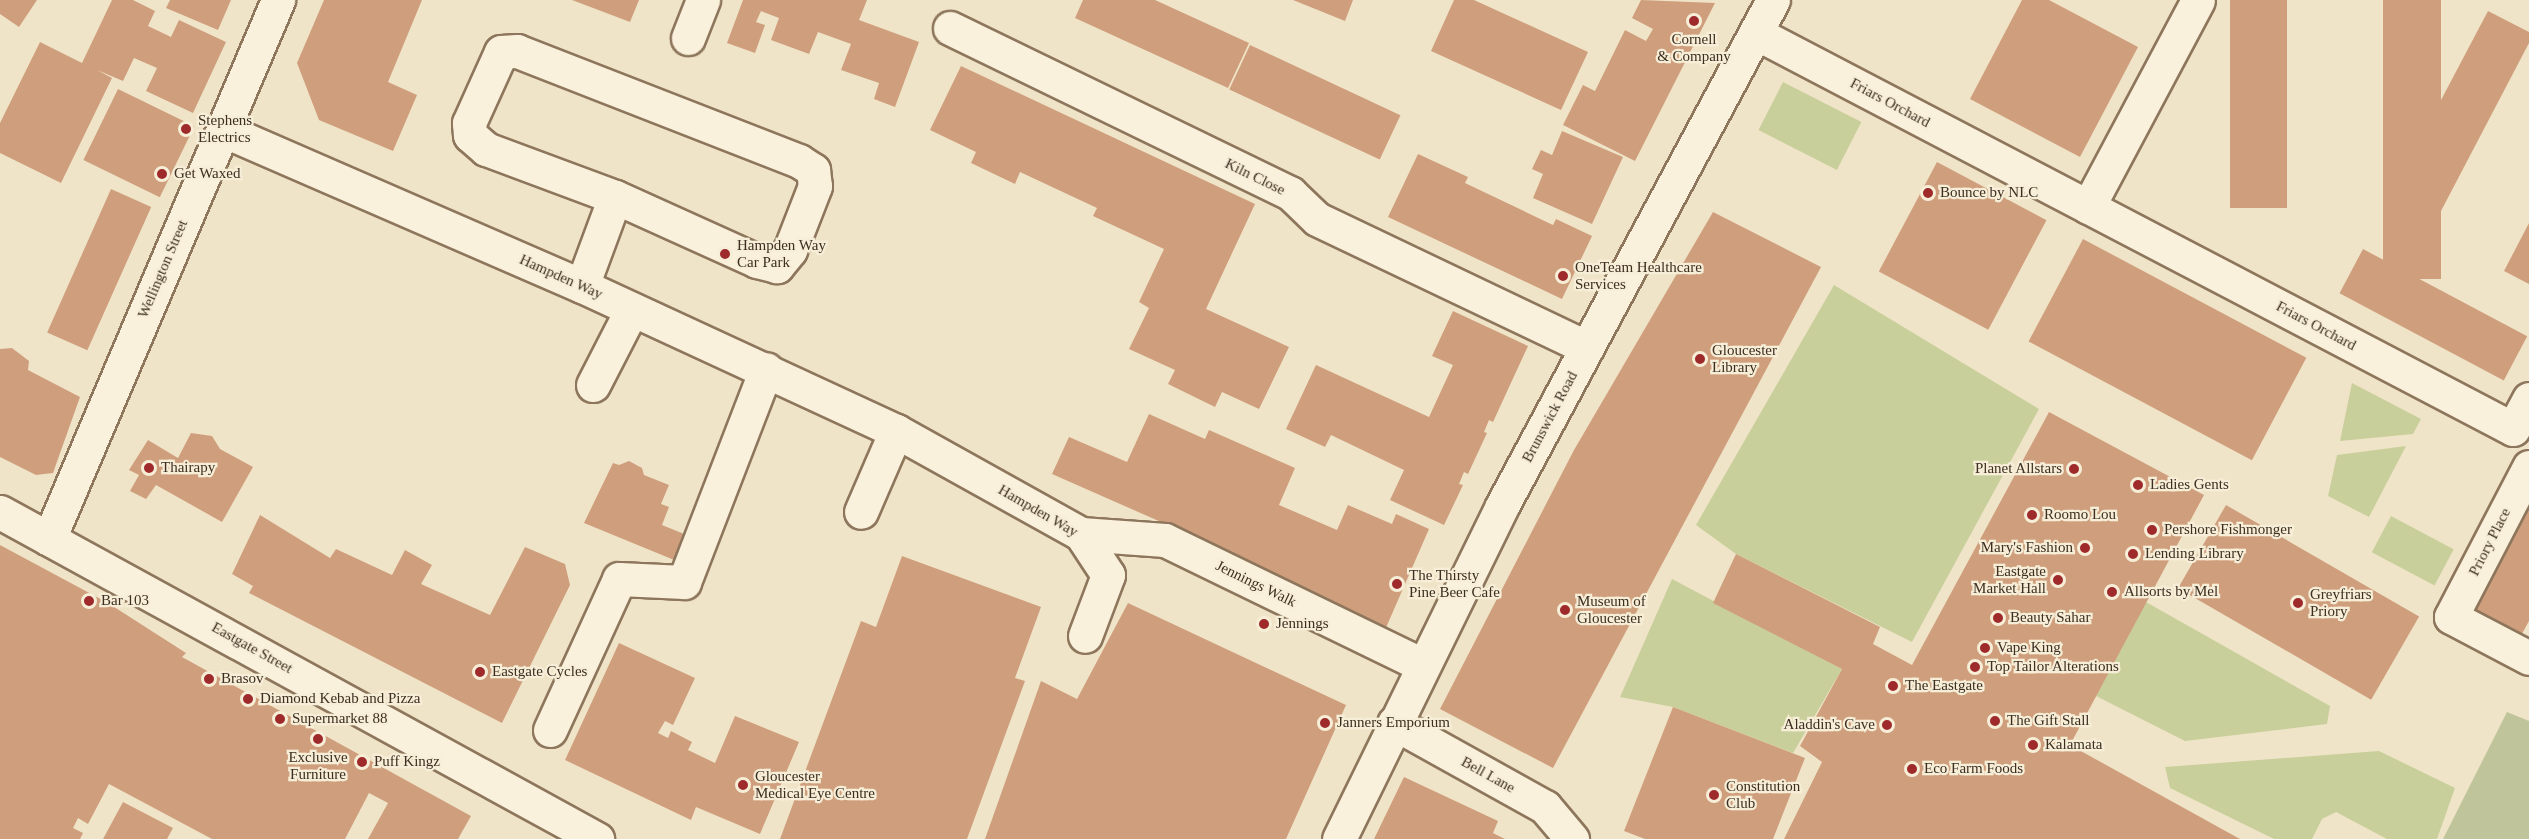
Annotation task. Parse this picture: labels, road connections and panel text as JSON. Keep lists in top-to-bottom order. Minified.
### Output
{"streets":{"street":["Friars Orchard","Kiln Close","Wellington Street","Hampden Way","Brunswick Road","Priory Place","Jennings Walk","Eastgate Street","Bell Lane"]},"crossings":[["Friars Orchard","Brunswick Road"],["Kiln Close","Brunswick Road"],["Wellington Street","Hampden Way"],["Wellington Street","Eastgate Street"],["Hampden Way","Jennings Walk"],["Brunswick Road","Jennings Walk"],["Brunswick Road","Bell Lane"]],"places":["Cornell & Company","Stephens Electrics","Get Waxed","Bounce by NLC","Hampden Way Car Park","OneTeam Healthcare Services","Gloucester Library","Thairapy","Planet Allstars","Ladies Gents","Roomo Lou","Pershore Fishmonger","Mary's Fashion","Lending Library","Eastgate Market Hall","The Thirsty Pine Beer Cafe","Allsorts by Mel","Bar 103","Greyfriars Priory","Museum of Gloucester","Beauty Sahar","Jennings","Vape King","Top Tailor Alterations","Eastgate Cycles","Brasov","The Eastgate","Diamond Kebab and Pizza","Supermarket 88","The Gift Stall","Janners Emporium","Aladdin's Cave","Exclusive Furniture","Kalamata","Puff Kingz","Eco Farm Foods","Gloucester Medical Eye Centre","Constitution Club"]}
